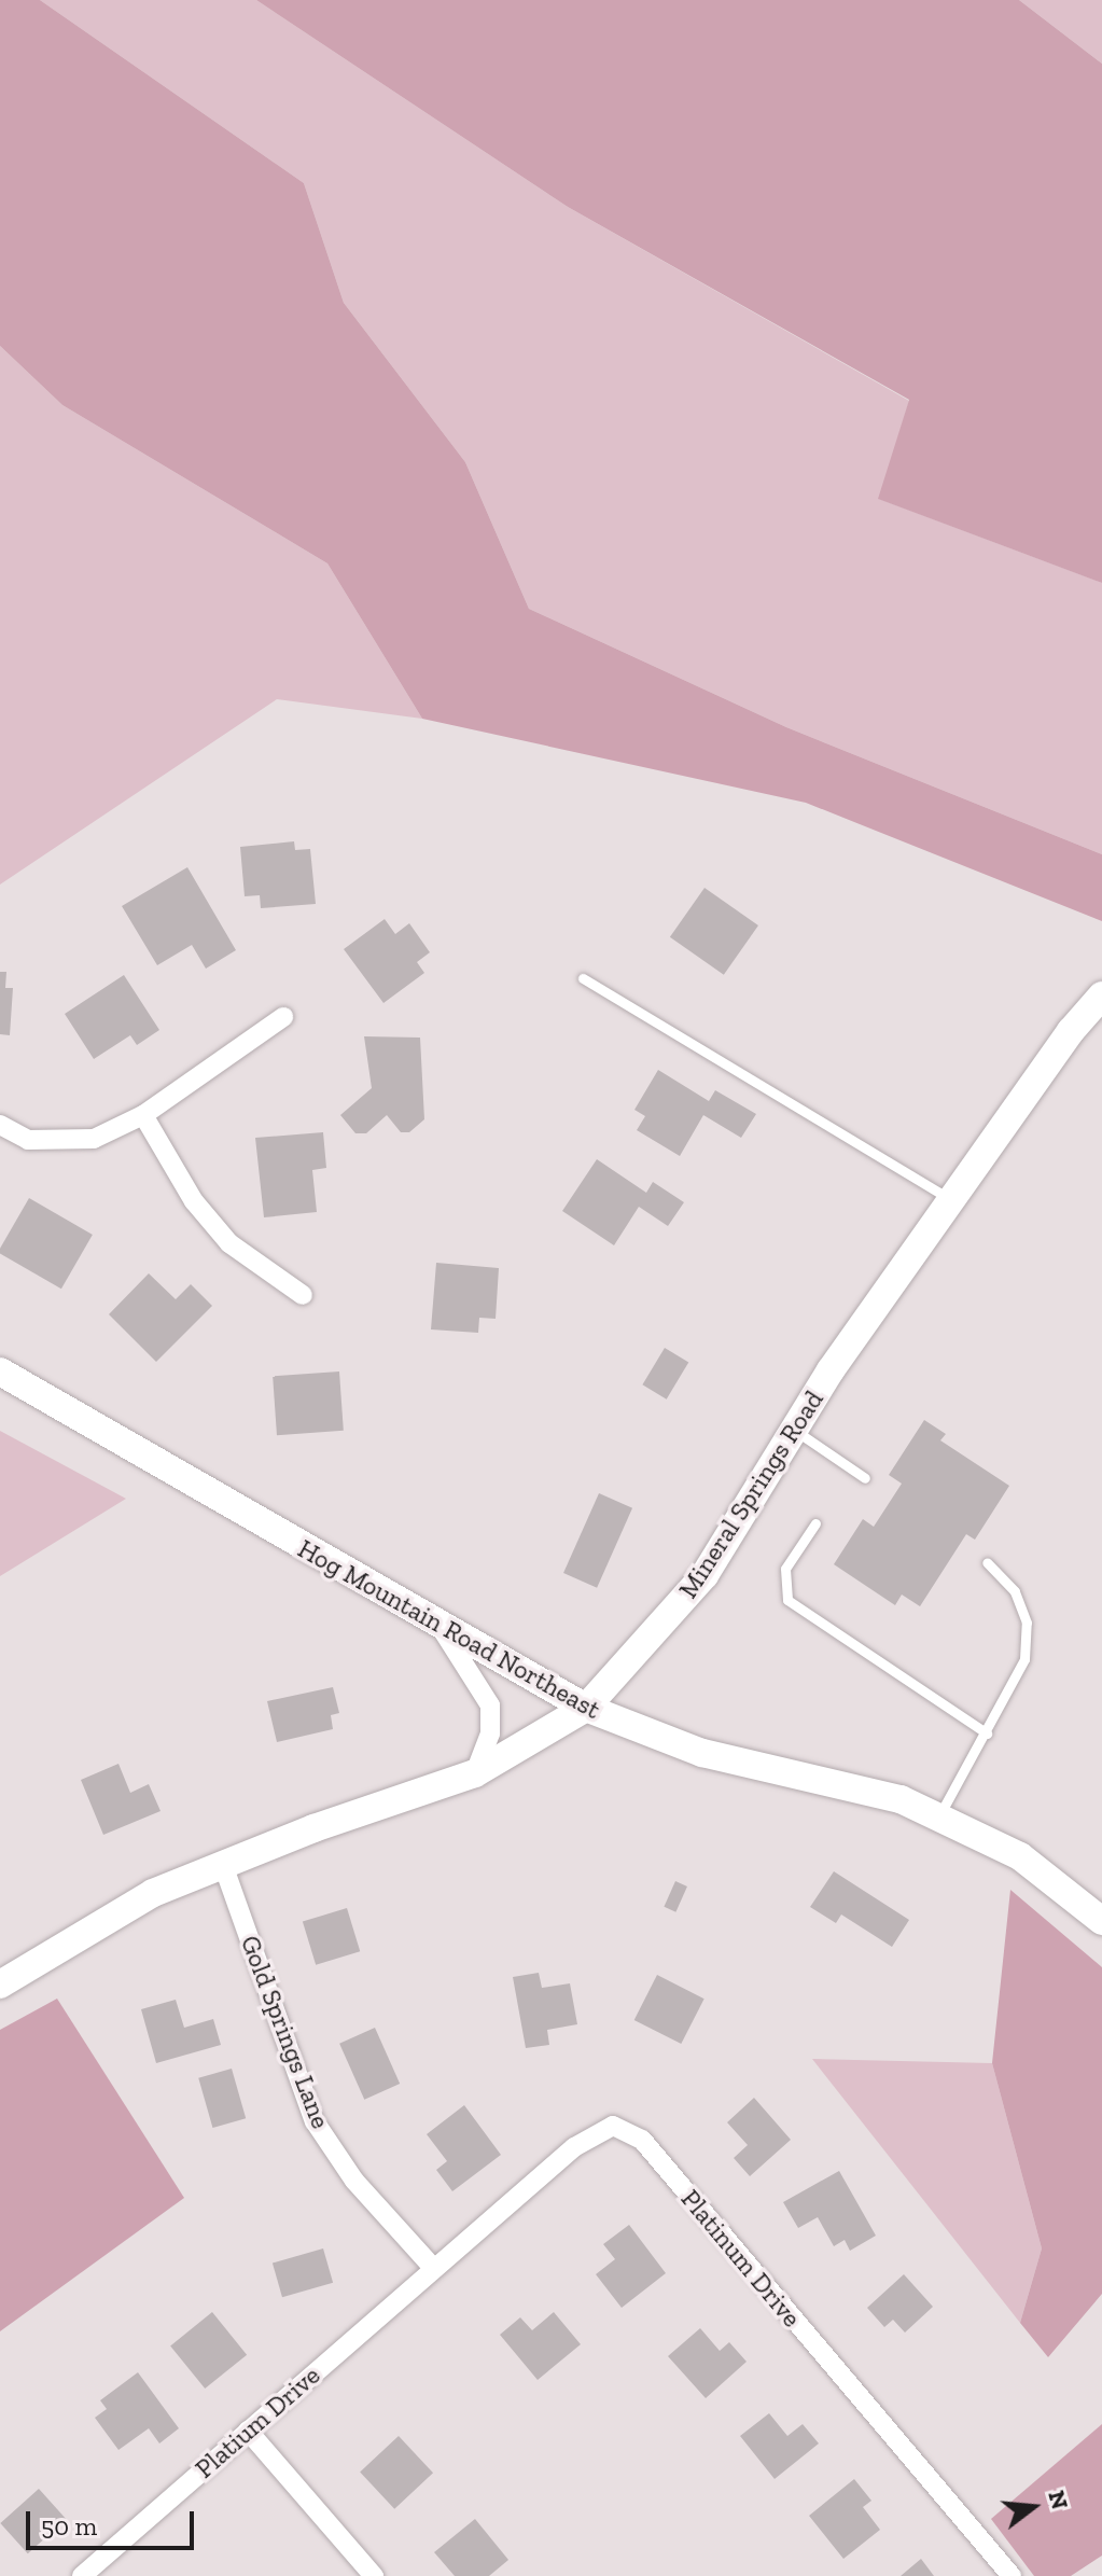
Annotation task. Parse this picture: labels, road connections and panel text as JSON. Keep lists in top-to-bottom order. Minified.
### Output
{"streets":{"street":["Mineral Springs Road","Hog Mountain Road Northeast","Gold Springs Lane","Platinum Drive","Platium Drive"]},"crossings":[["Mineral Springs Road","Hog Mountain Road Northeast"],["Mineral Springs Road","Gold Springs Lane"],["Gold Springs Lane","Platinum Drive"],["Gold Springs Lane","Platium Drive"],["Platinum Drive","Platium Drive"]],"scale_bar":"50 m","north":"right"}
